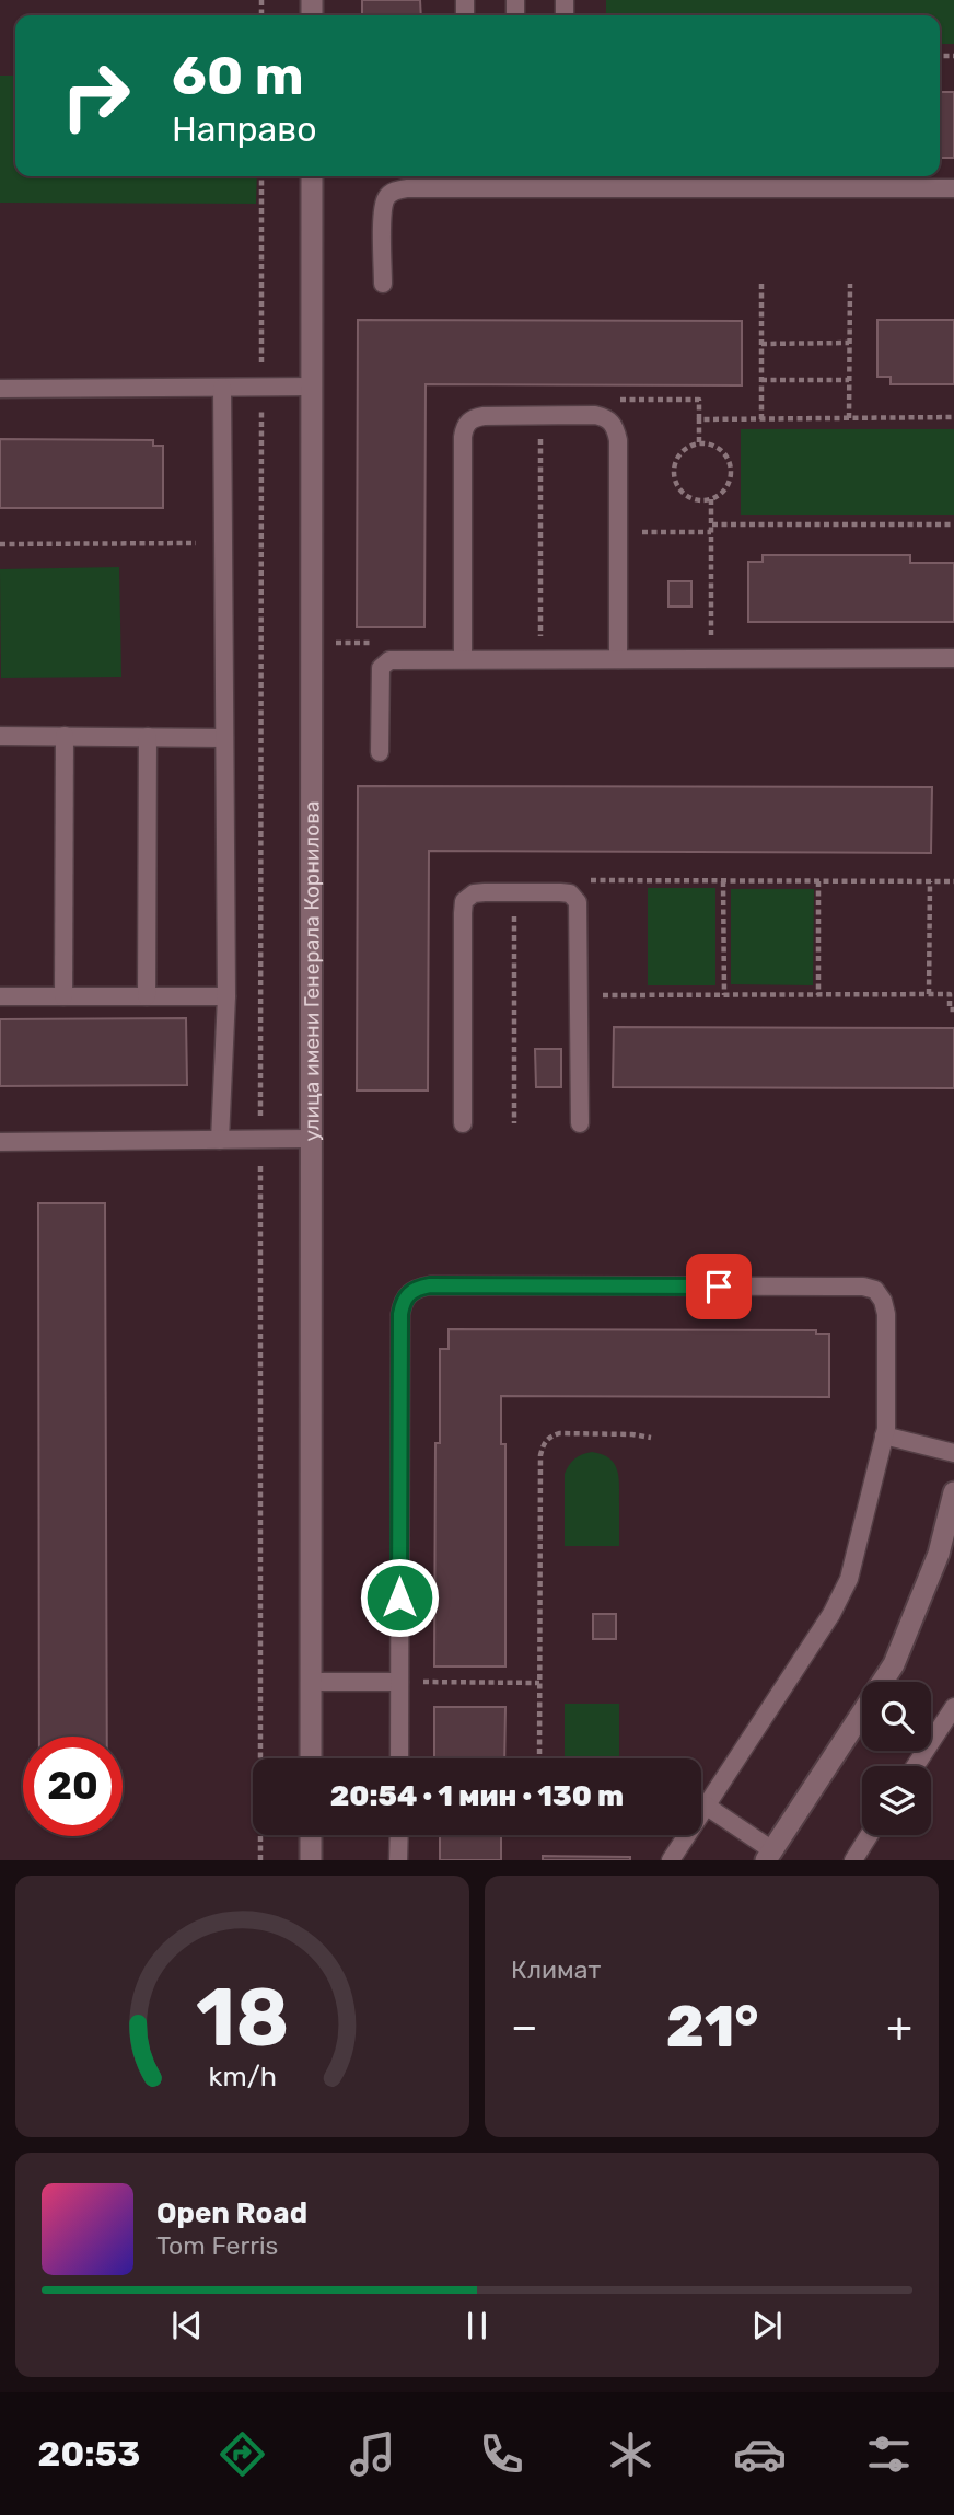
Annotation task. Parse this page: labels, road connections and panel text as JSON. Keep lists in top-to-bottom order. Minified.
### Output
{"streets":{"street":["улица имени Генерала Корнилова"]},"page":{"turn":["60 m","Направо"],"limit":"20","trip":"20:54 · 1 мин · 130 m","tile":"Климат","heat":["−","21°","+"],"song":["Open Road","Tom Ferris"],"tabs":"20:53","gauge":["18","km/h"]}}
